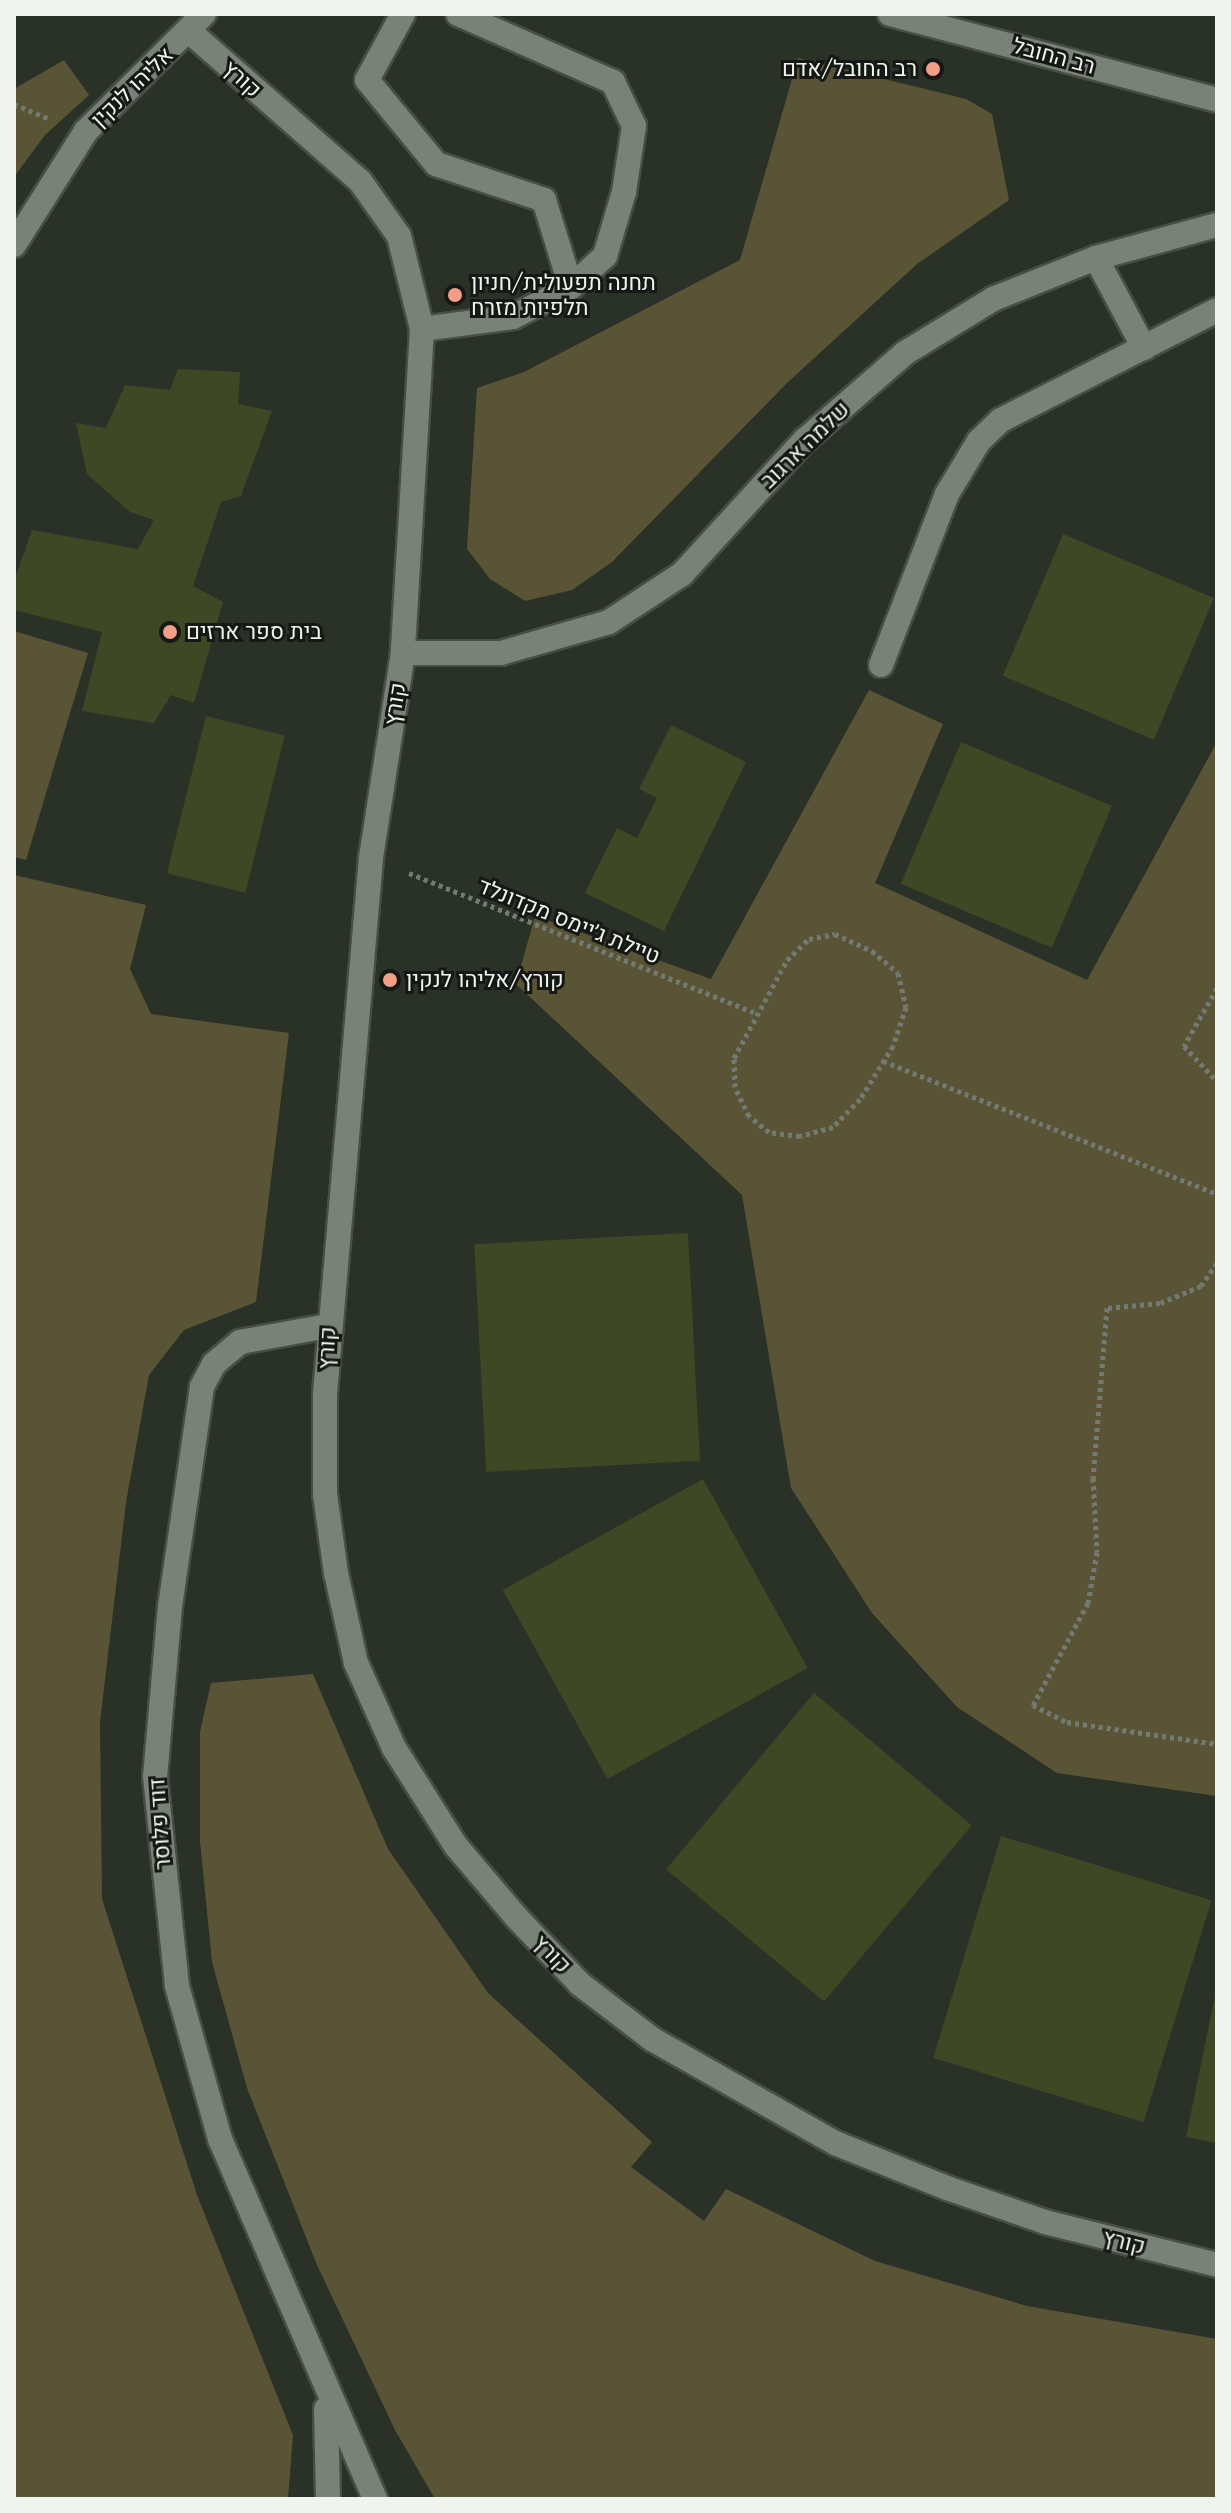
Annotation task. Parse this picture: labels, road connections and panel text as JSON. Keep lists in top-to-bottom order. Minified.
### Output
{"streets":{"street":["רב החובל","קורץ","אליהו לנקין","שלמה ארגוב","דוד פלוסר"],"path":["טיילת ג׳יימס מקדונלד"]},"crossings":[["קורץ","אליהו לנקין"],["קורץ","שלמה ארגוב"],["קורץ","טיילת ג׳יימס מקדונלד"],["קורץ","דוד פלוסר"]],"places":["רב החובל/אדם","תחנה תפעולית/חניון תלפיות מזרח","בית ספר ארזים","קורץ/אליהו לנקין"]}
